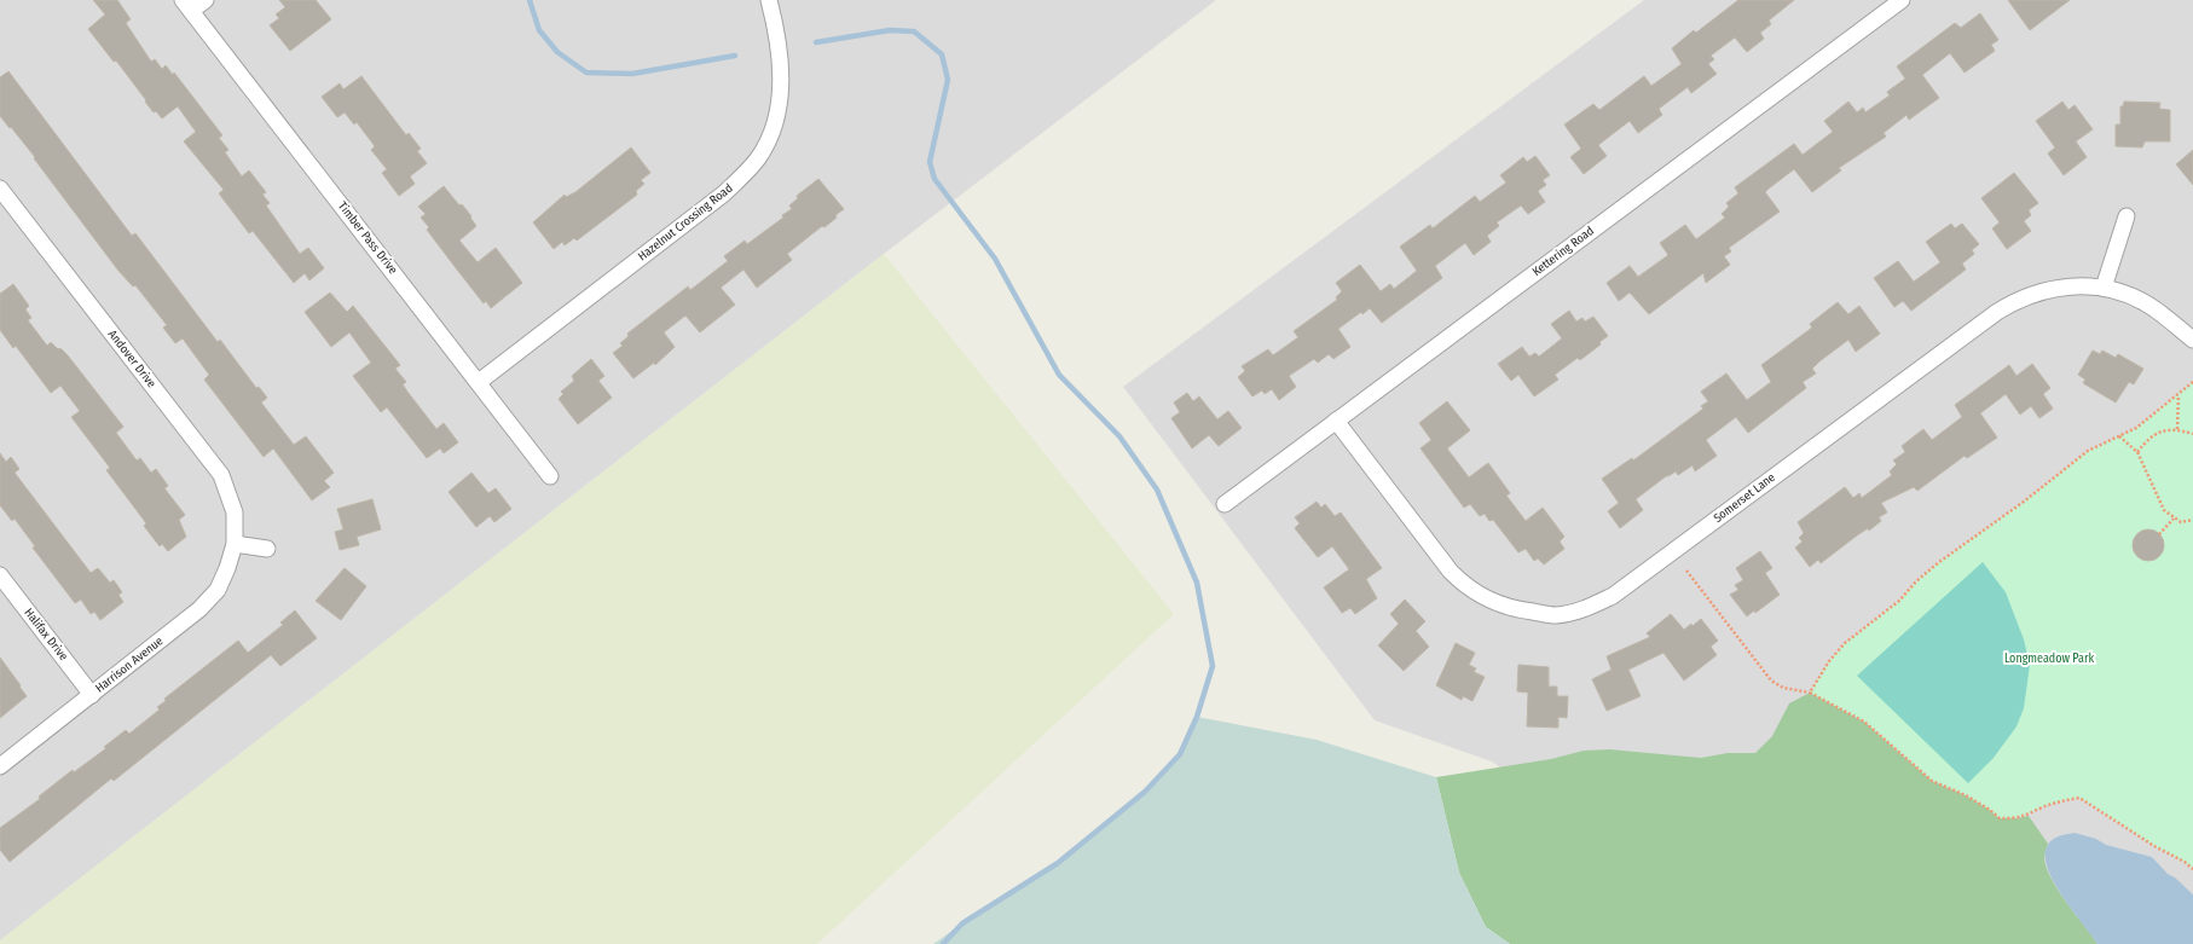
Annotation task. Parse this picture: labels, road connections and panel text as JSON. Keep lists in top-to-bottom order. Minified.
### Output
{"streets":{"street":["Hazelnut Crossing Road","Timber Pass Drive","Kettering Road","Andover Drive","Somerset Lane","Halifax Drive","Harrison Avenue"]},"crossings":[["Hazelnut Crossing Road","Timber Pass Drive"],["Kettering Road","Somerset Lane"],["Andover Drive","Harrison Avenue"],["Halifax Drive","Harrison Avenue"]],"parks":["Longmeadow Park"]}
